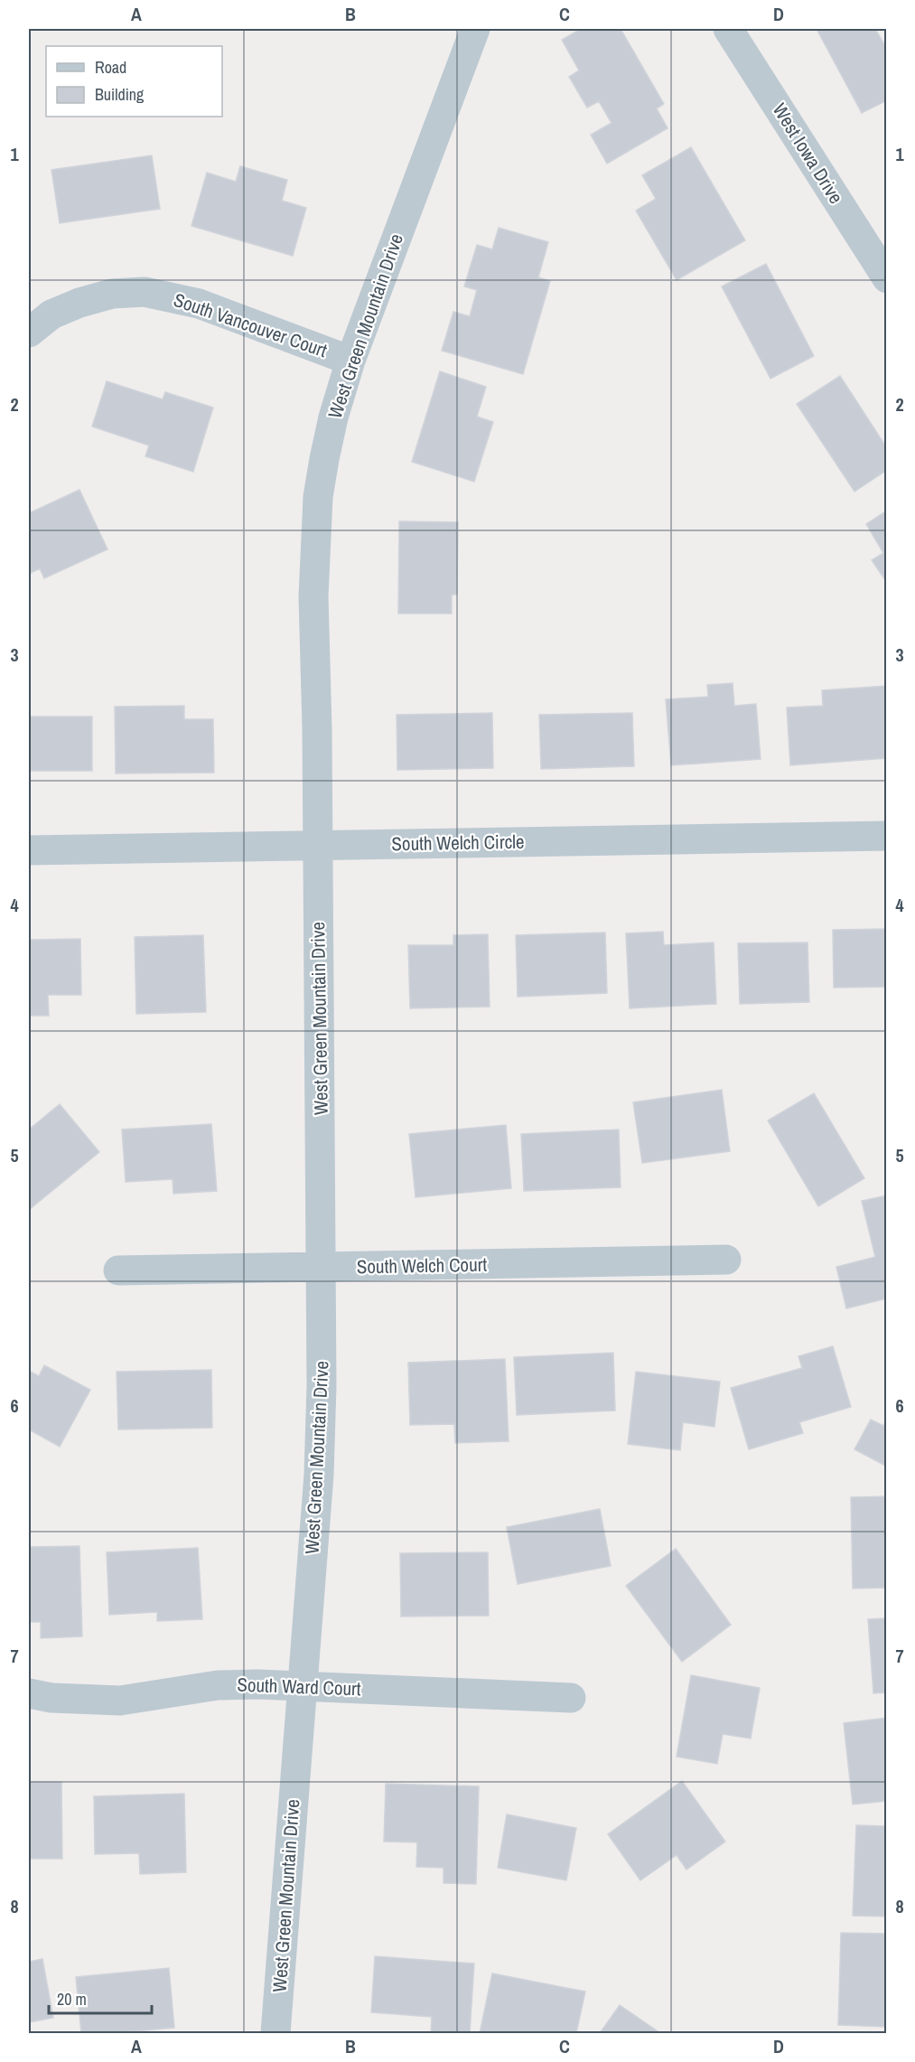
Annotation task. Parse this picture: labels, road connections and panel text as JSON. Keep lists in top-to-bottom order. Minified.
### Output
{"streets":{"street":["West Iowa Drive","South Vancouver Court","West Green Mountain Drive","South Welch Circle","South Welch Court","South Ward Court"]},"crossings":[["South Vancouver Court","West Green Mountain Drive"],["West Green Mountain Drive","South Welch Circle"],["West Green Mountain Drive","South Welch Court"],["West Green Mountain Drive","South Ward Court"]],"legend":["Road","Building"],"scale_bar":"20 m","grid":{"columns":["A","B","C","D"],"rows":["1","2","3","4","5","6","7","8"]}}
